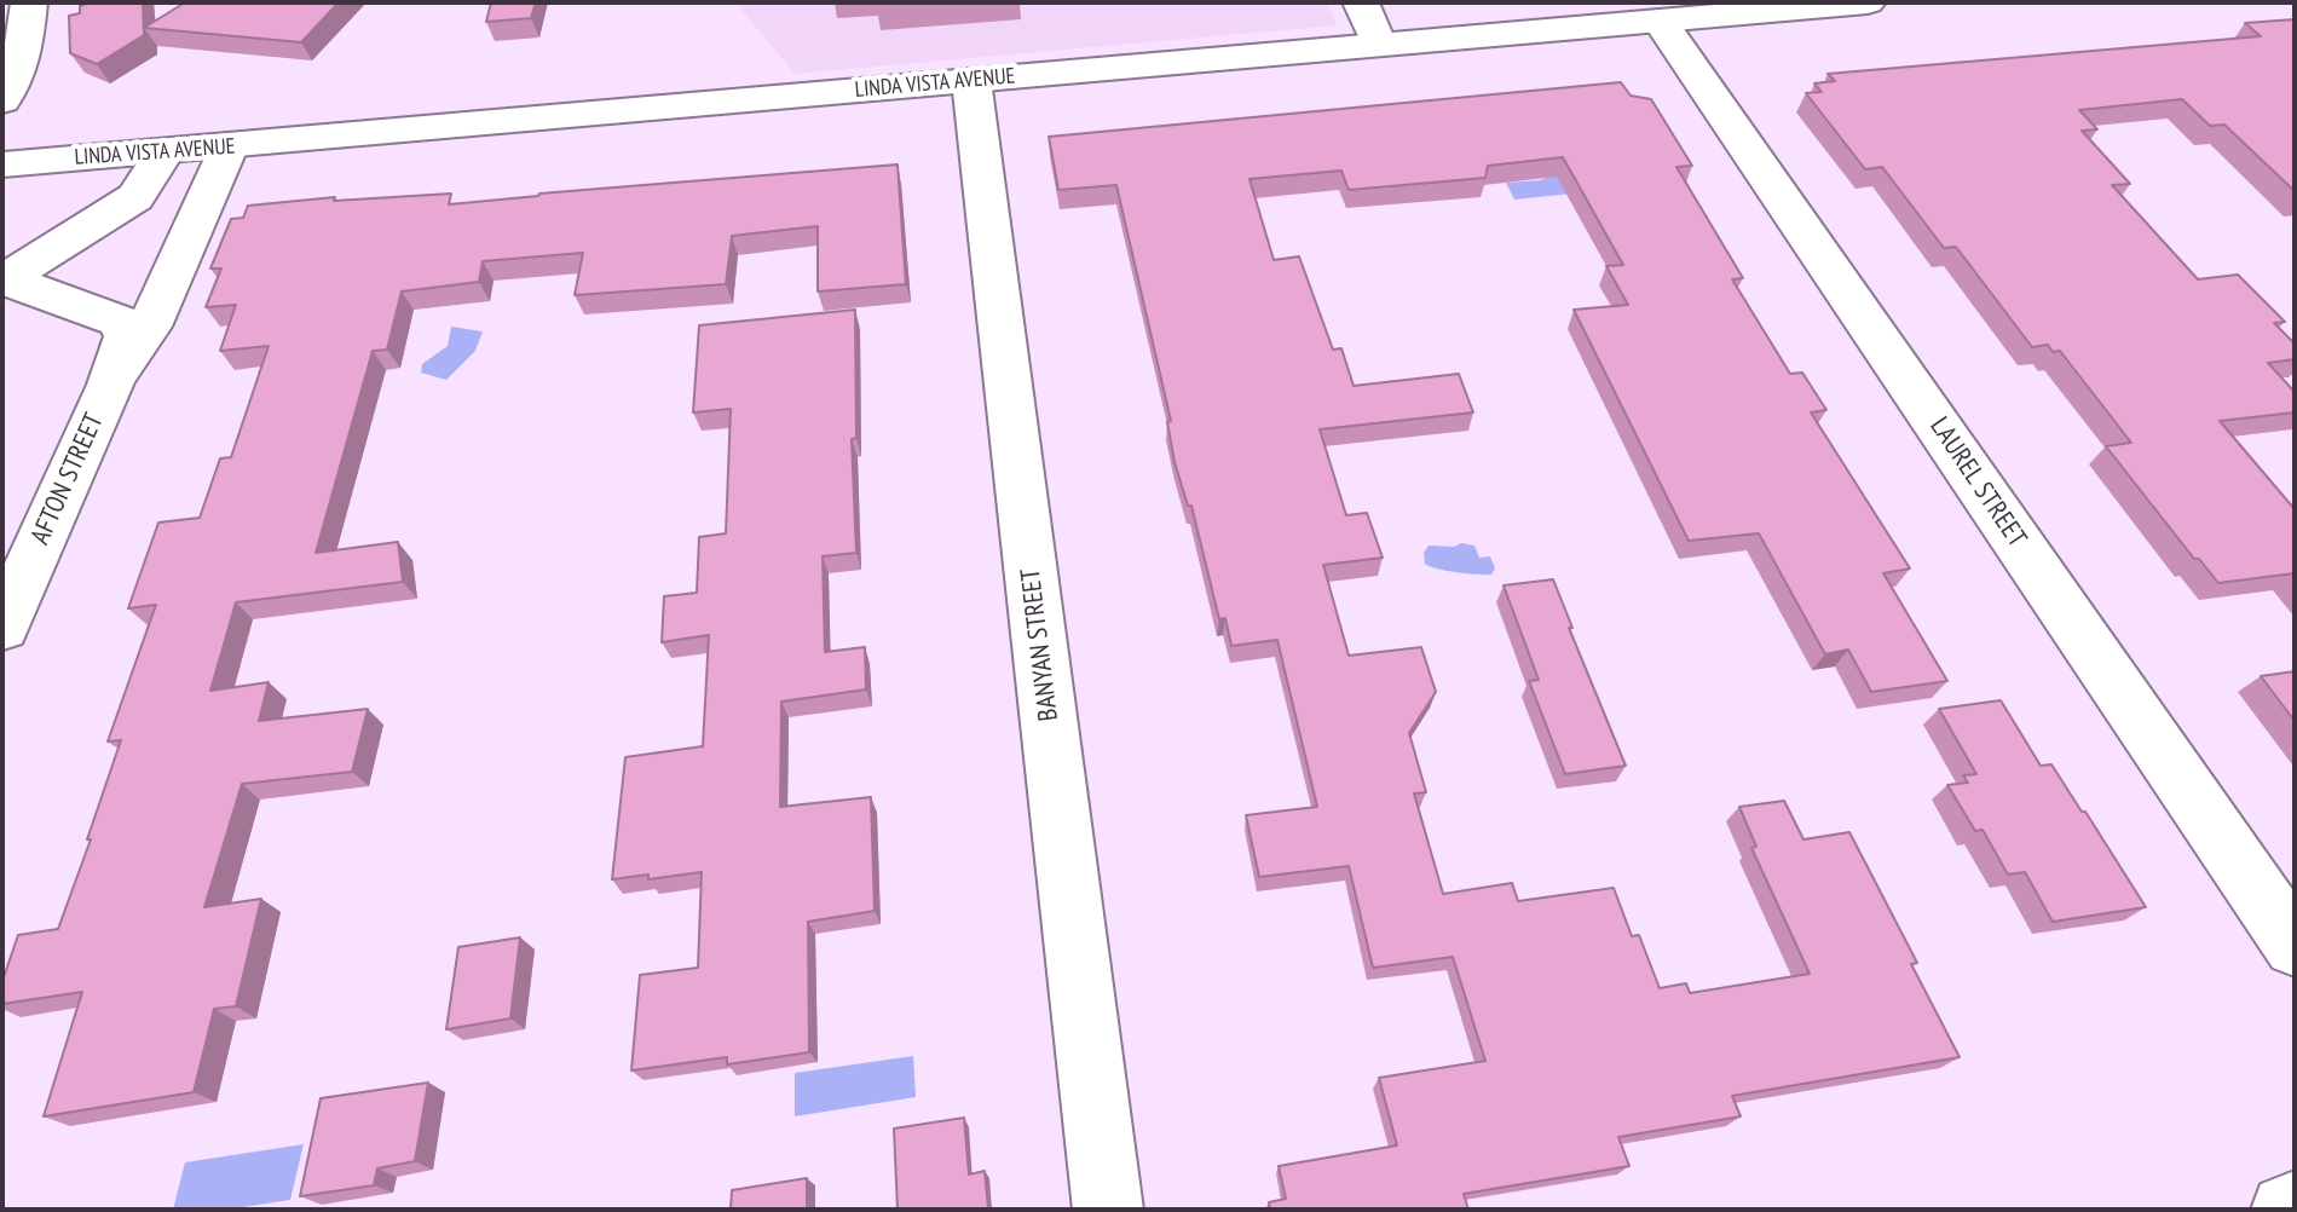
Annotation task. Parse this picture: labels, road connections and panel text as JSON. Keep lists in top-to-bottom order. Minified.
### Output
{"streets":{"street":["LINDA VISTA AVENUE","AFTON STREET","LAUREL STREET","BANYAN STREET"]},"crossings":[["LINDA VISTA AVENUE","AFTON STREET"],["LINDA VISTA AVENUE","LAUREL STREET"],["LINDA VISTA AVENUE","BANYAN STREET"]]}
